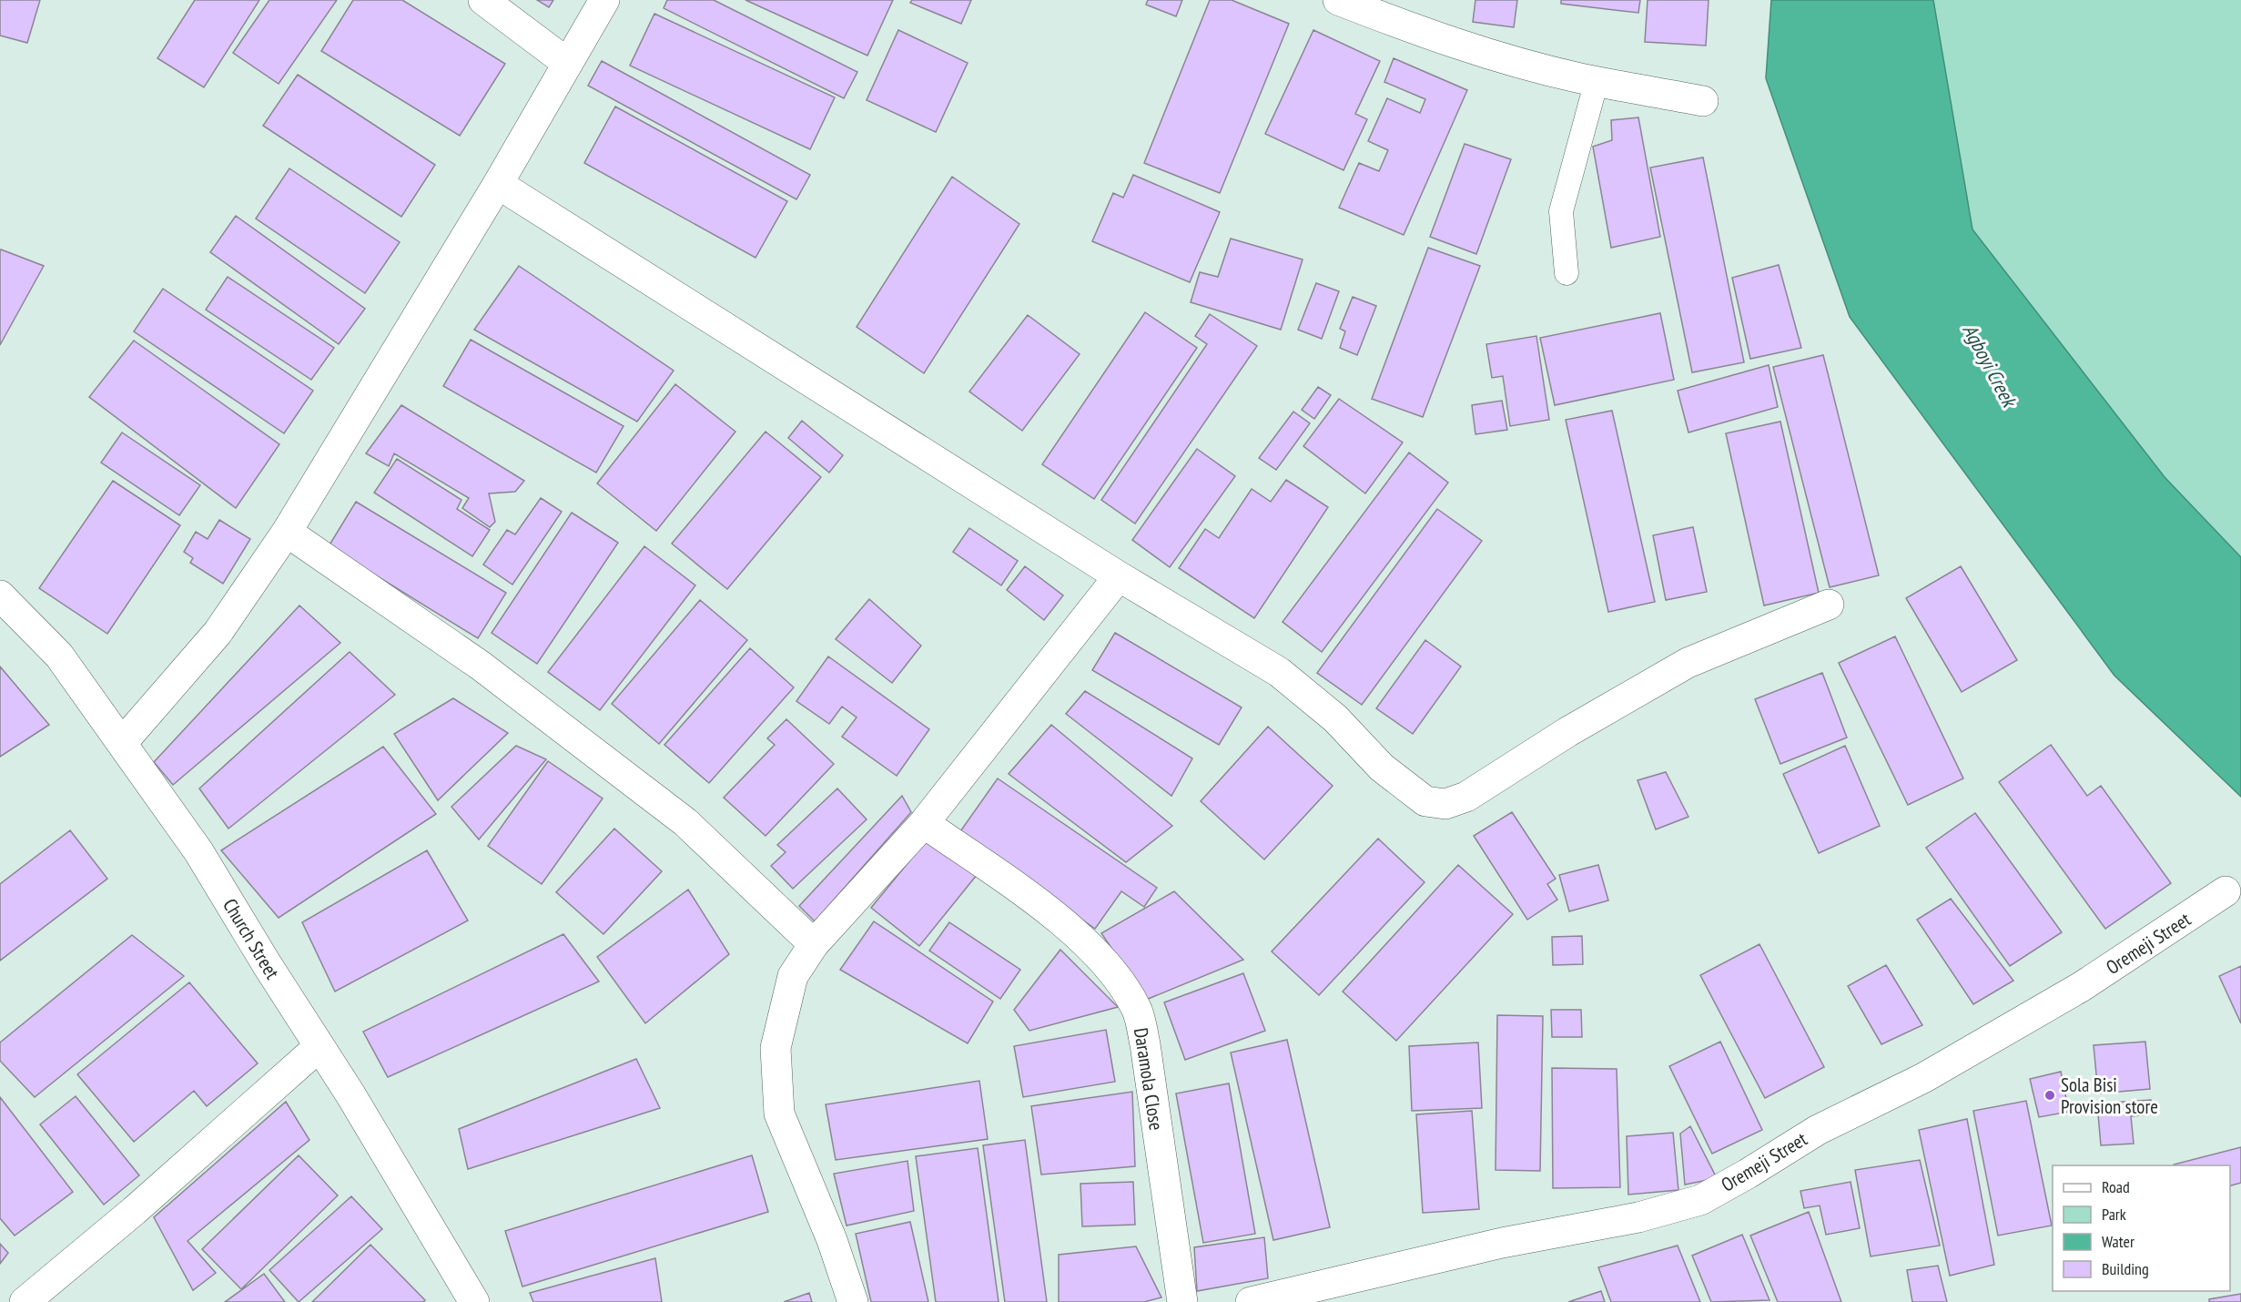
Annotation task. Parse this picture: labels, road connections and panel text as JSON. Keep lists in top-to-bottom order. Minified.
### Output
{"streets":{"street":["Church Street","Oremeji Street","Daramola Close"]},"water":["Agboyi Creek"],"places":["Sola Bisi Provision store"],"legend":["Road","Park","Water","Building"]}
